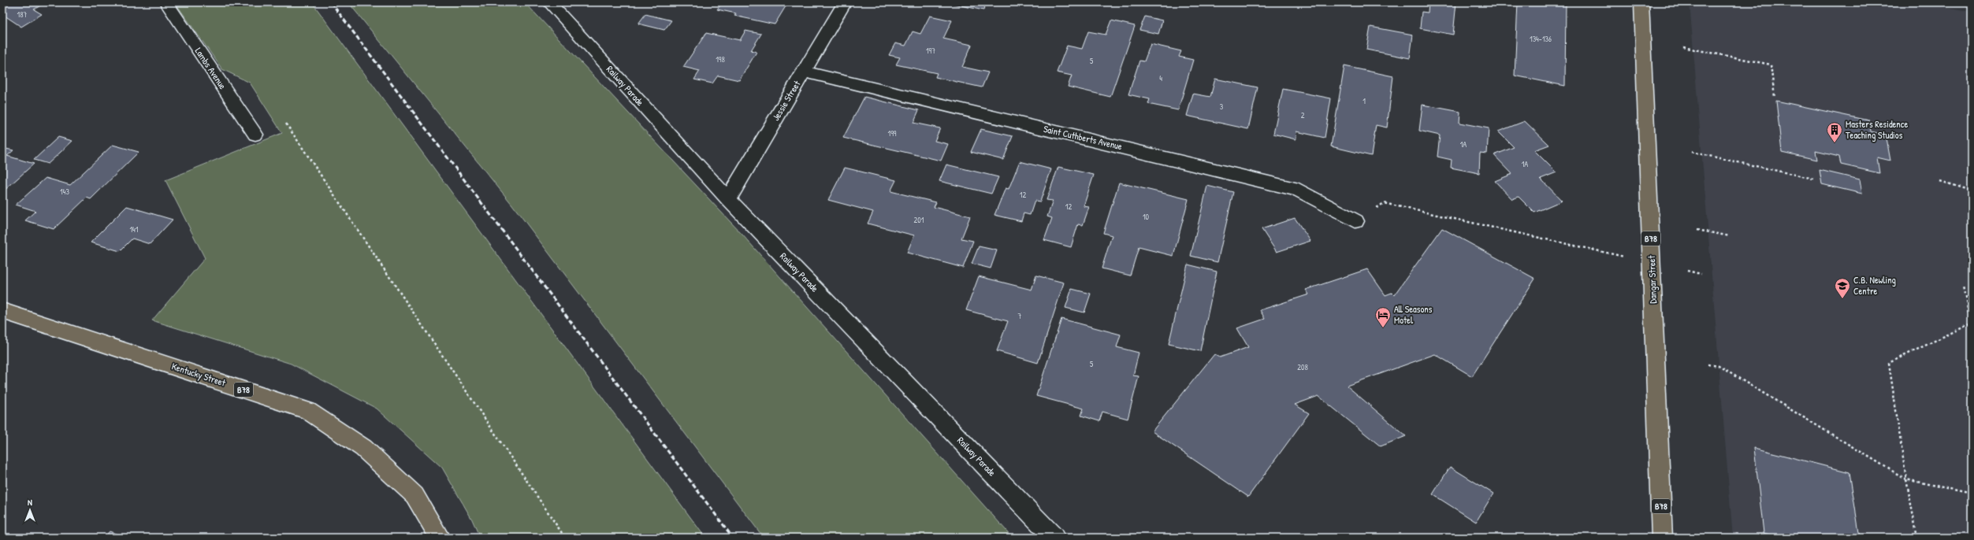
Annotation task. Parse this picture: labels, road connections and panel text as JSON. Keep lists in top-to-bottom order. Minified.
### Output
{"streets":{"main road":["B78","Dangar Street","Kentucky Street"],"street":["Lambs Avenue","Railway Parade","Jessie Street","Saint Cuthberts Avenue"]},"crossings":[["Railway Parade","Jessie Street"],["Jessie Street","Saint Cuthberts Avenue"]],"places":{"building":["Masters Residence Teaching Studios"],"school or university":["C.B. Newling Centre"],"hotel":["All Seasons Motel"]},"house_numbers":["187","134-136","197","198","5","4","1","3","2","199","1A","1A","143","12","12","10","201","141","7","5","208"],"north":"top"}
